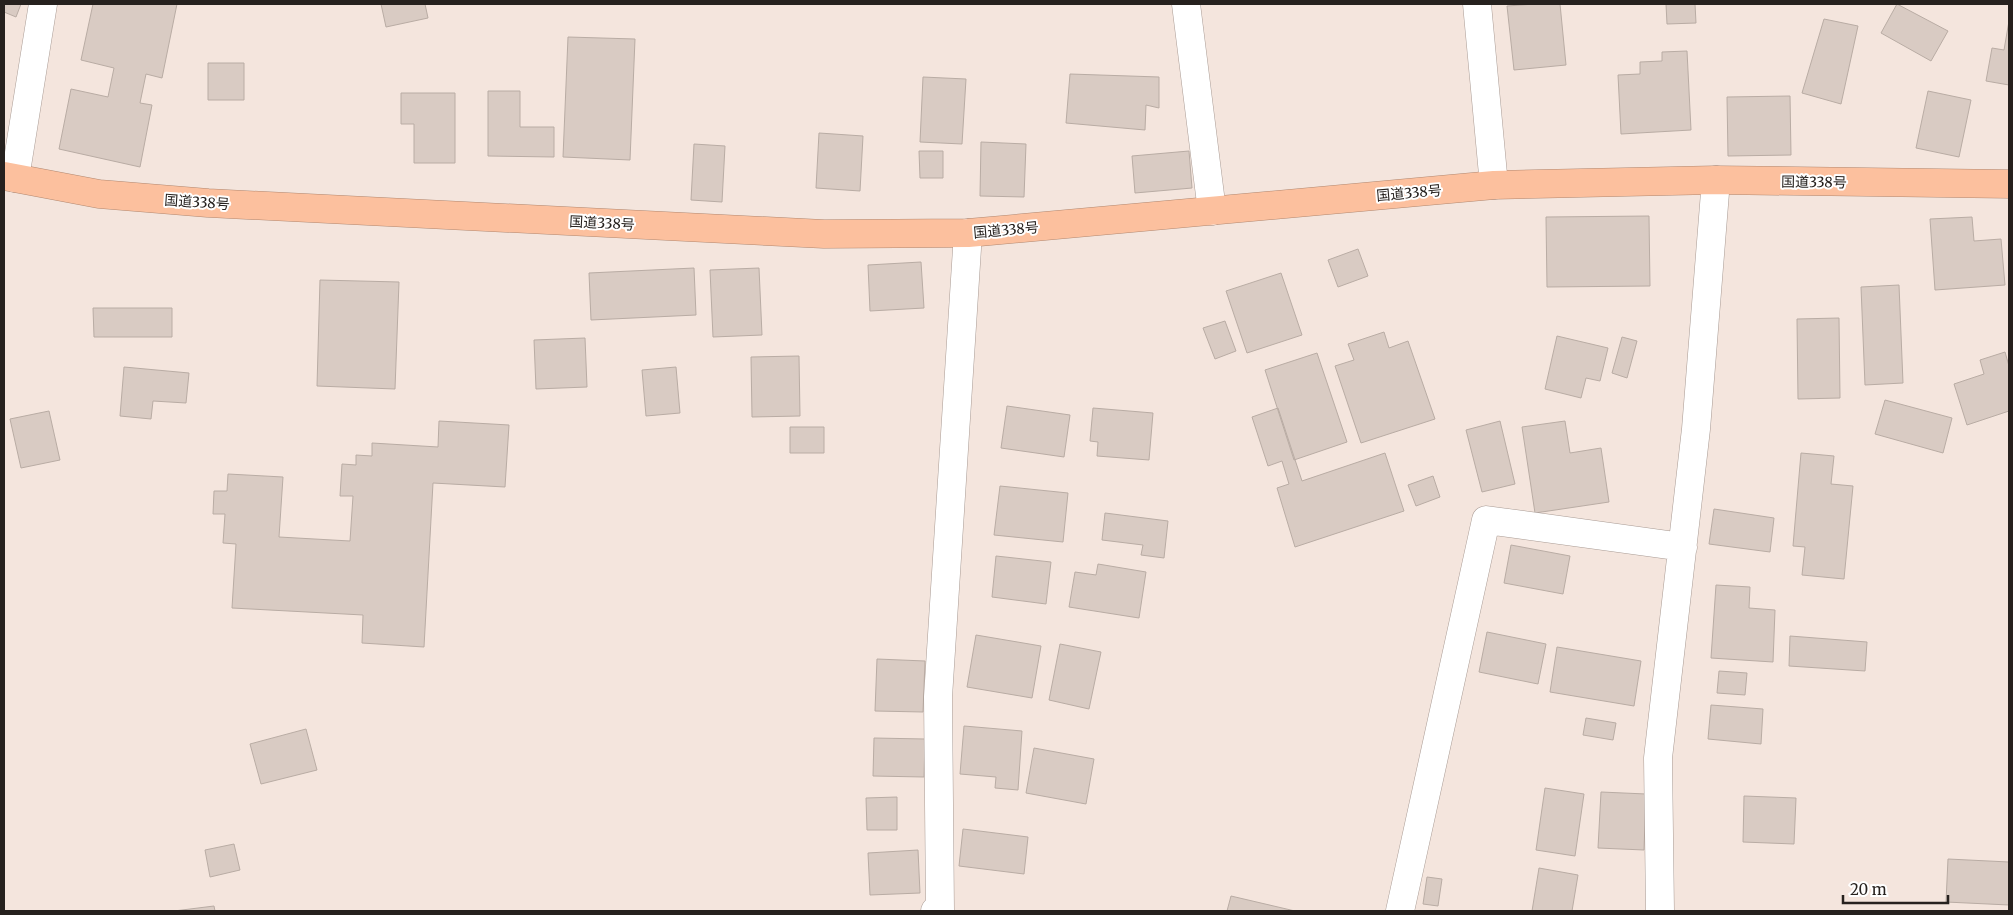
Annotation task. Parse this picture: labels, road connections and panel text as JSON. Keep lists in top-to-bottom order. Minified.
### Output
{"streets":{"highway":["国道338号"]},"scale_bar":"20 m"}
